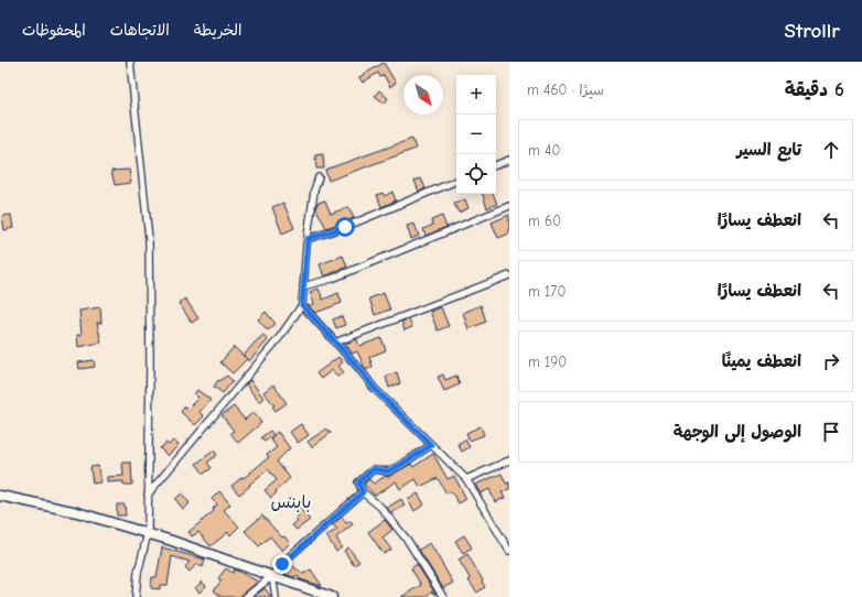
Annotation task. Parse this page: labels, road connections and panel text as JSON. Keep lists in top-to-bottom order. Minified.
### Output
{"districts":["بابنس"],"north":"bottom right","page":{"header":"Strollr","nav":["الخريطة","الاتجاهات","المحفوظات"],"heading":["6 دقيقة","سيرًا · 460 m"],"map_buttons":["+","−"],"list":[["تابع السير","40 m"],["انعطف يسارًا","60 m"],["انعطف يسارًا","170 m"],["انعطف يمينًا","190 m"],"الوصول إلى الوجهة"]}}
